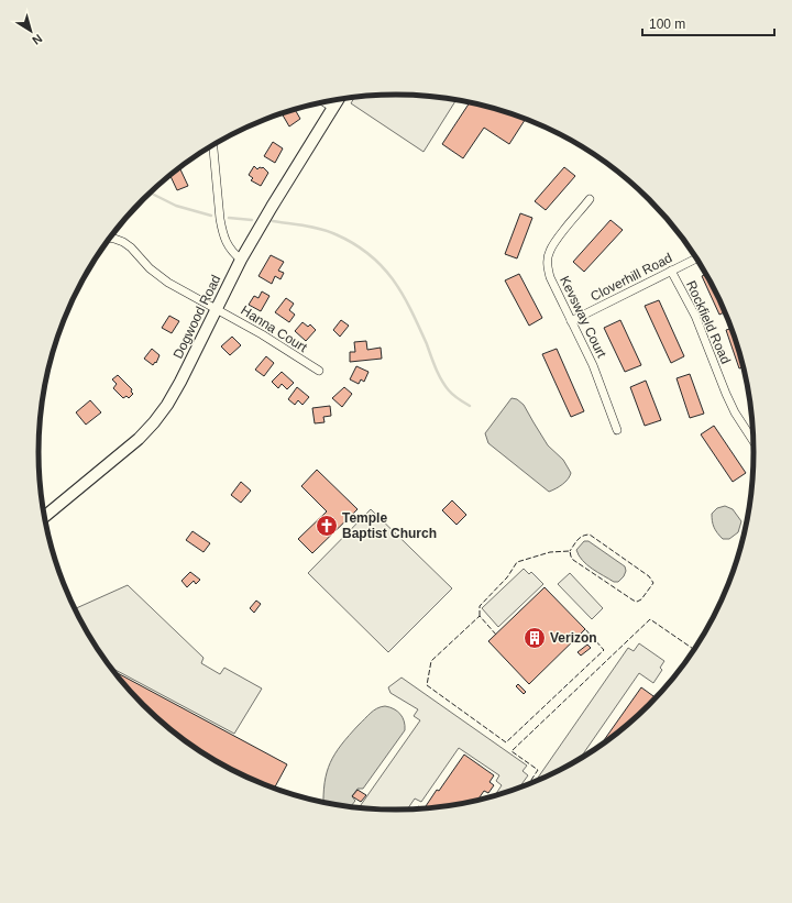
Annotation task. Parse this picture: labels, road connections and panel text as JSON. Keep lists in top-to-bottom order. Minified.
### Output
{"streets":{"main road":["Dogwood Road"],"street":["Cloverhill Road","Kevsway Court","Rockfield Road","Hanna Court"]},"crossings":[["Cloverhill Road","Kevsway Court"],["Cloverhill Road","Rockfield Road"],["Dogwood Road","Hanna Court"]],"places":{"church":["Temple Baptist Church"],"building":["Verizon"]},"scale_bar":"100 m","north":"bottom right"}
